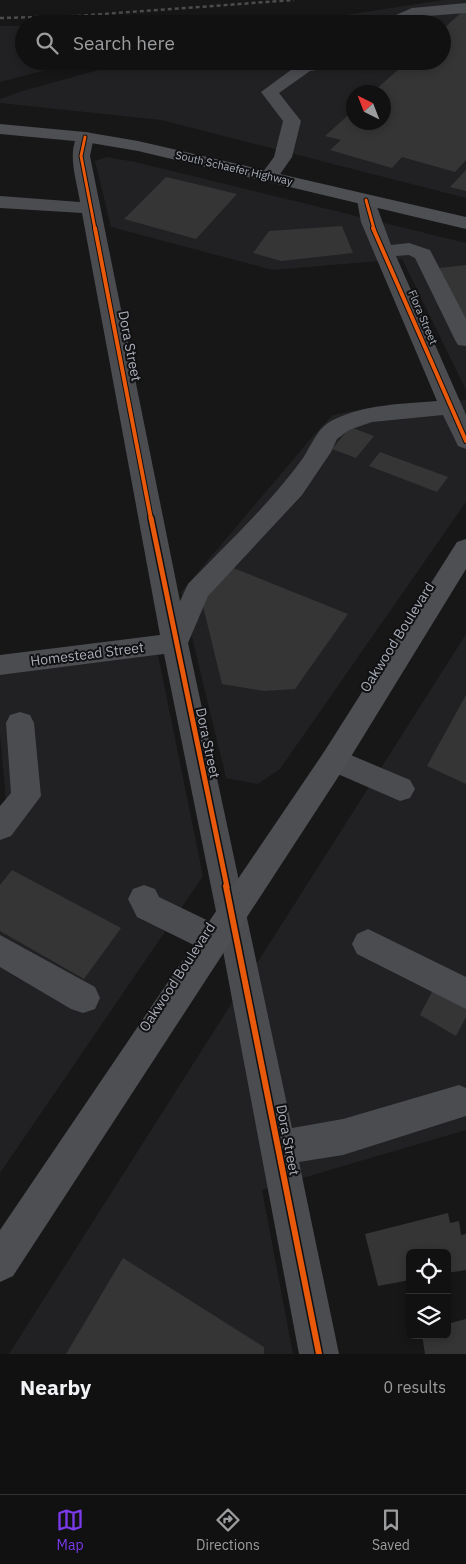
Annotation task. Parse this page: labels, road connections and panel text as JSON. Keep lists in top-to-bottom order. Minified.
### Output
{"streets":{"main road":["South Schaefer Highway","Oakwood Boulevard"],"street":["Flora Street","Dora Street","Homestead Street"]},"crossings":[["South Schaefer Highway","Flora Street"],["South Schaefer Highway","Dora Street"],["Dora Street","Oakwood Boulevard"],["Dora Street","Homestead Street"]],"north":"top left","page":{"search":"Search here","heading":["Nearby","0 results"],"nav":["Map","Directions","Saved"]}}
